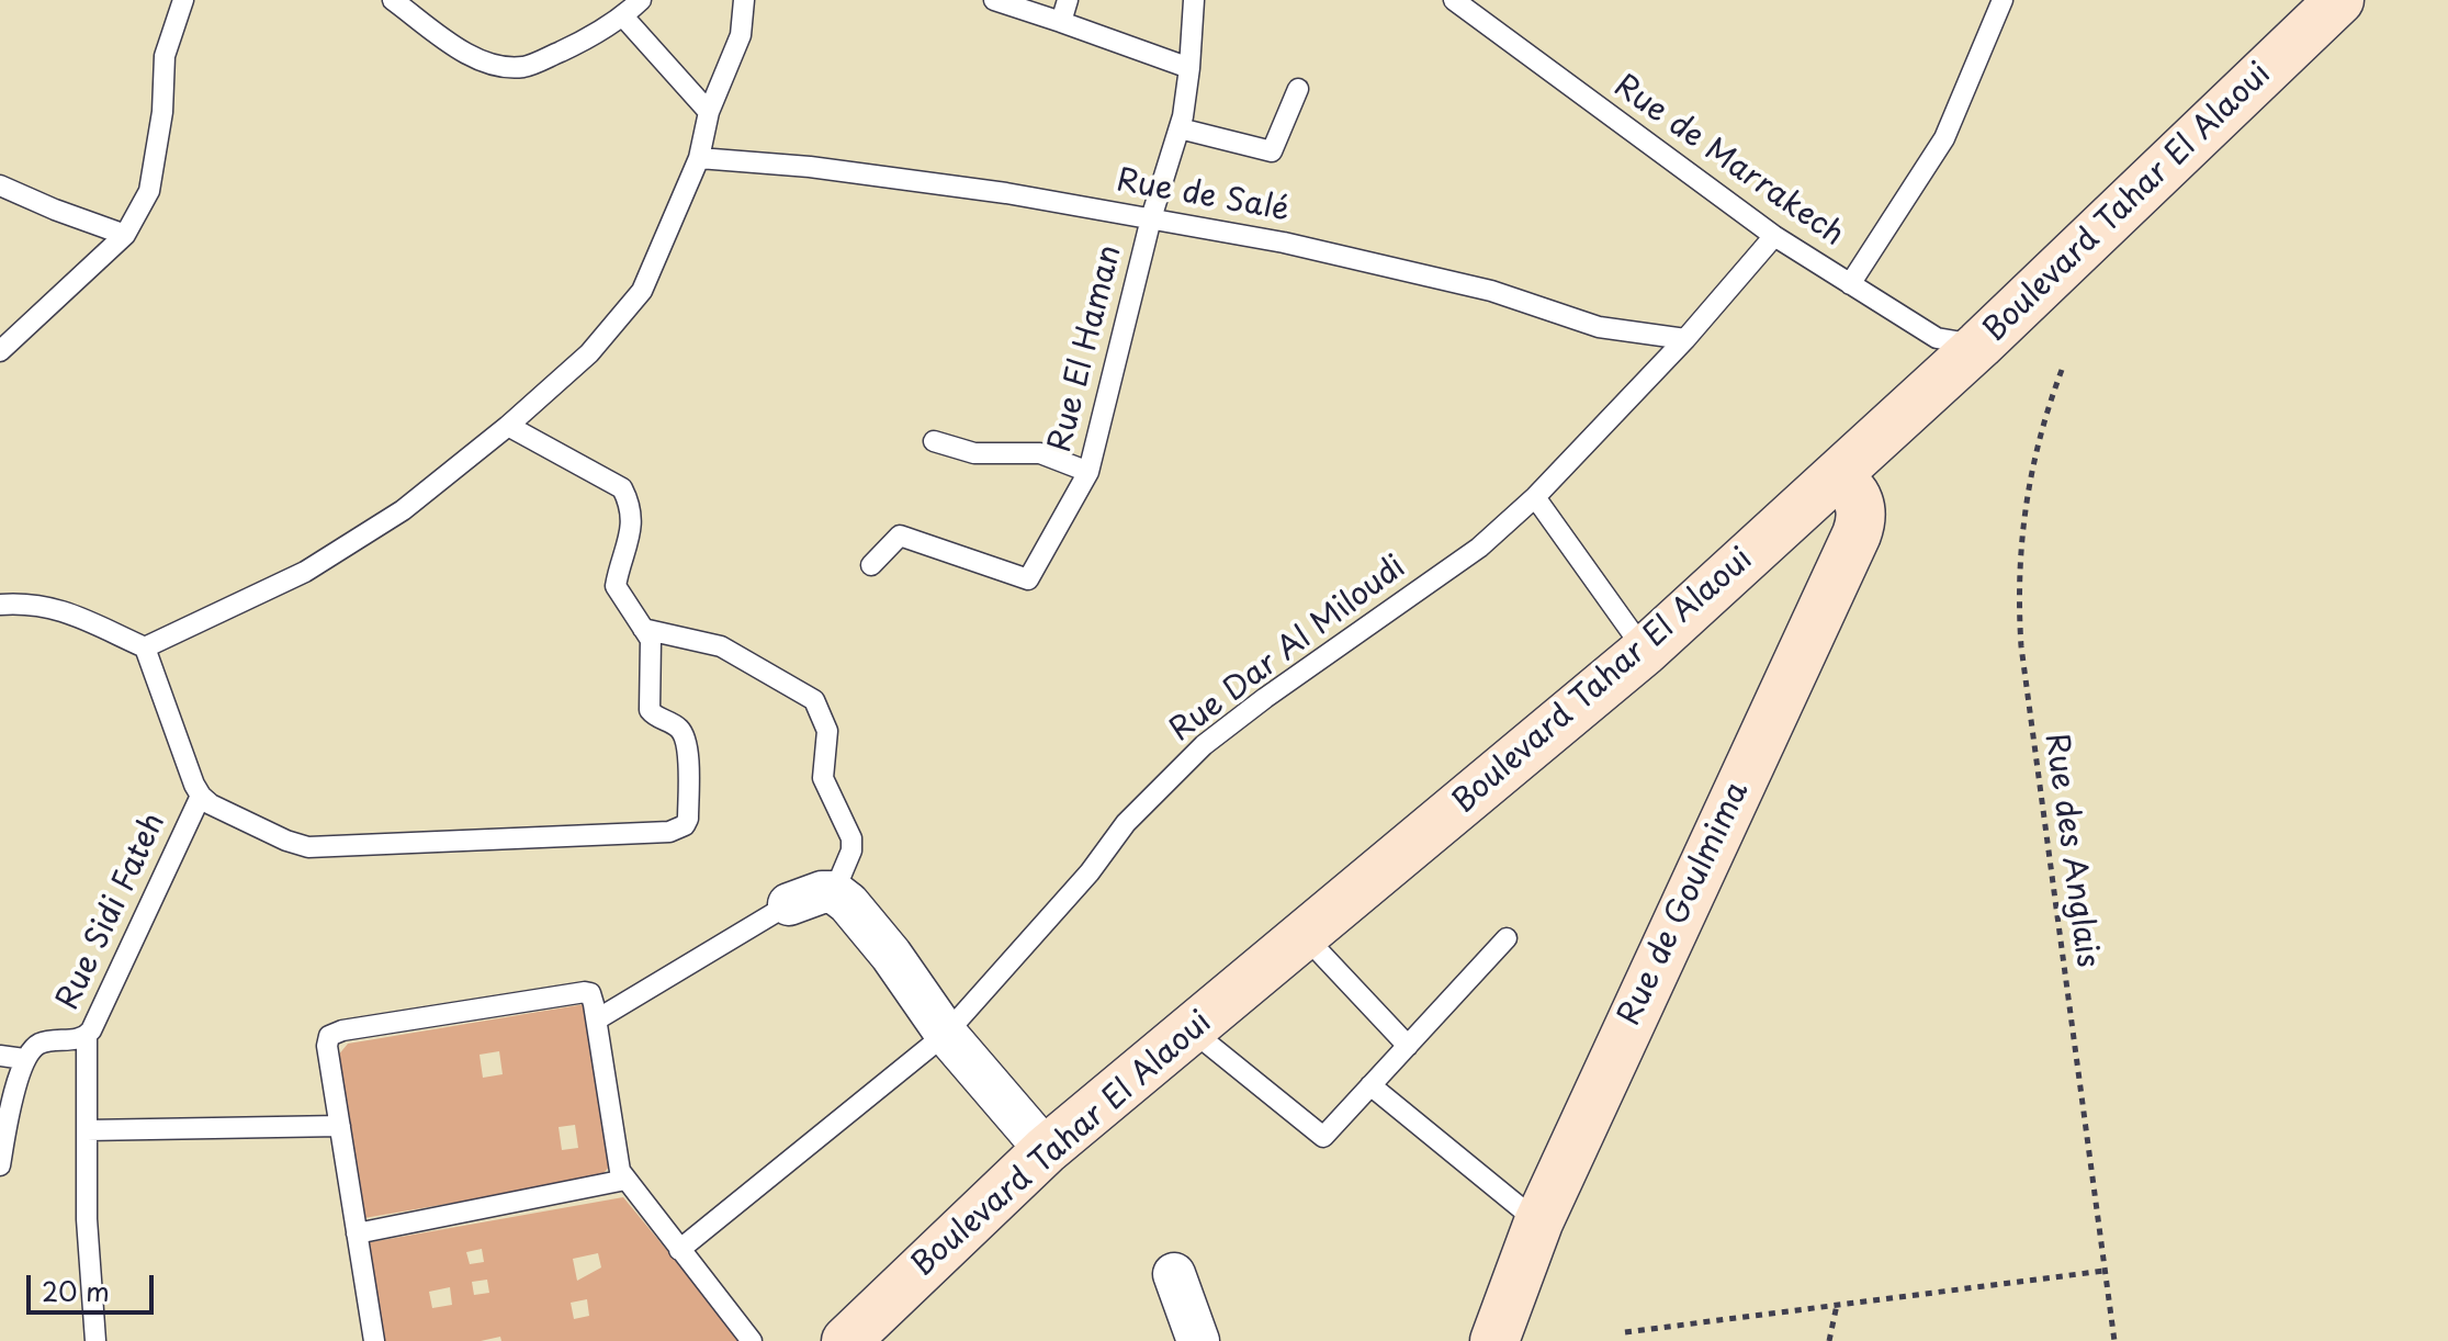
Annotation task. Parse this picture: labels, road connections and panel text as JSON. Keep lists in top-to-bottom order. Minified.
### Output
{"streets":{"street":["Boulevard Tahar El Alaoui","Rue de Goulmima"],"lane":["Rue de Marrakech","Rue de Salé","Rue El Haman","Rue Dar Al Miloudi","Rue Sidi Fateh"],"path":["Rue des Anglais"]},"crossings":[["Rue de Marrakech","Boulevard Tahar El Alaoui"],["Rue de Marrakech","Rue Dar Al Miloudi"],["Rue de Salé","Rue El Haman"],["Rue de Salé","Rue Dar Al Miloudi"],["Boulevard Tahar El Alaoui","Rue de Goulmima"]],"scale_bar":"20 m"}
